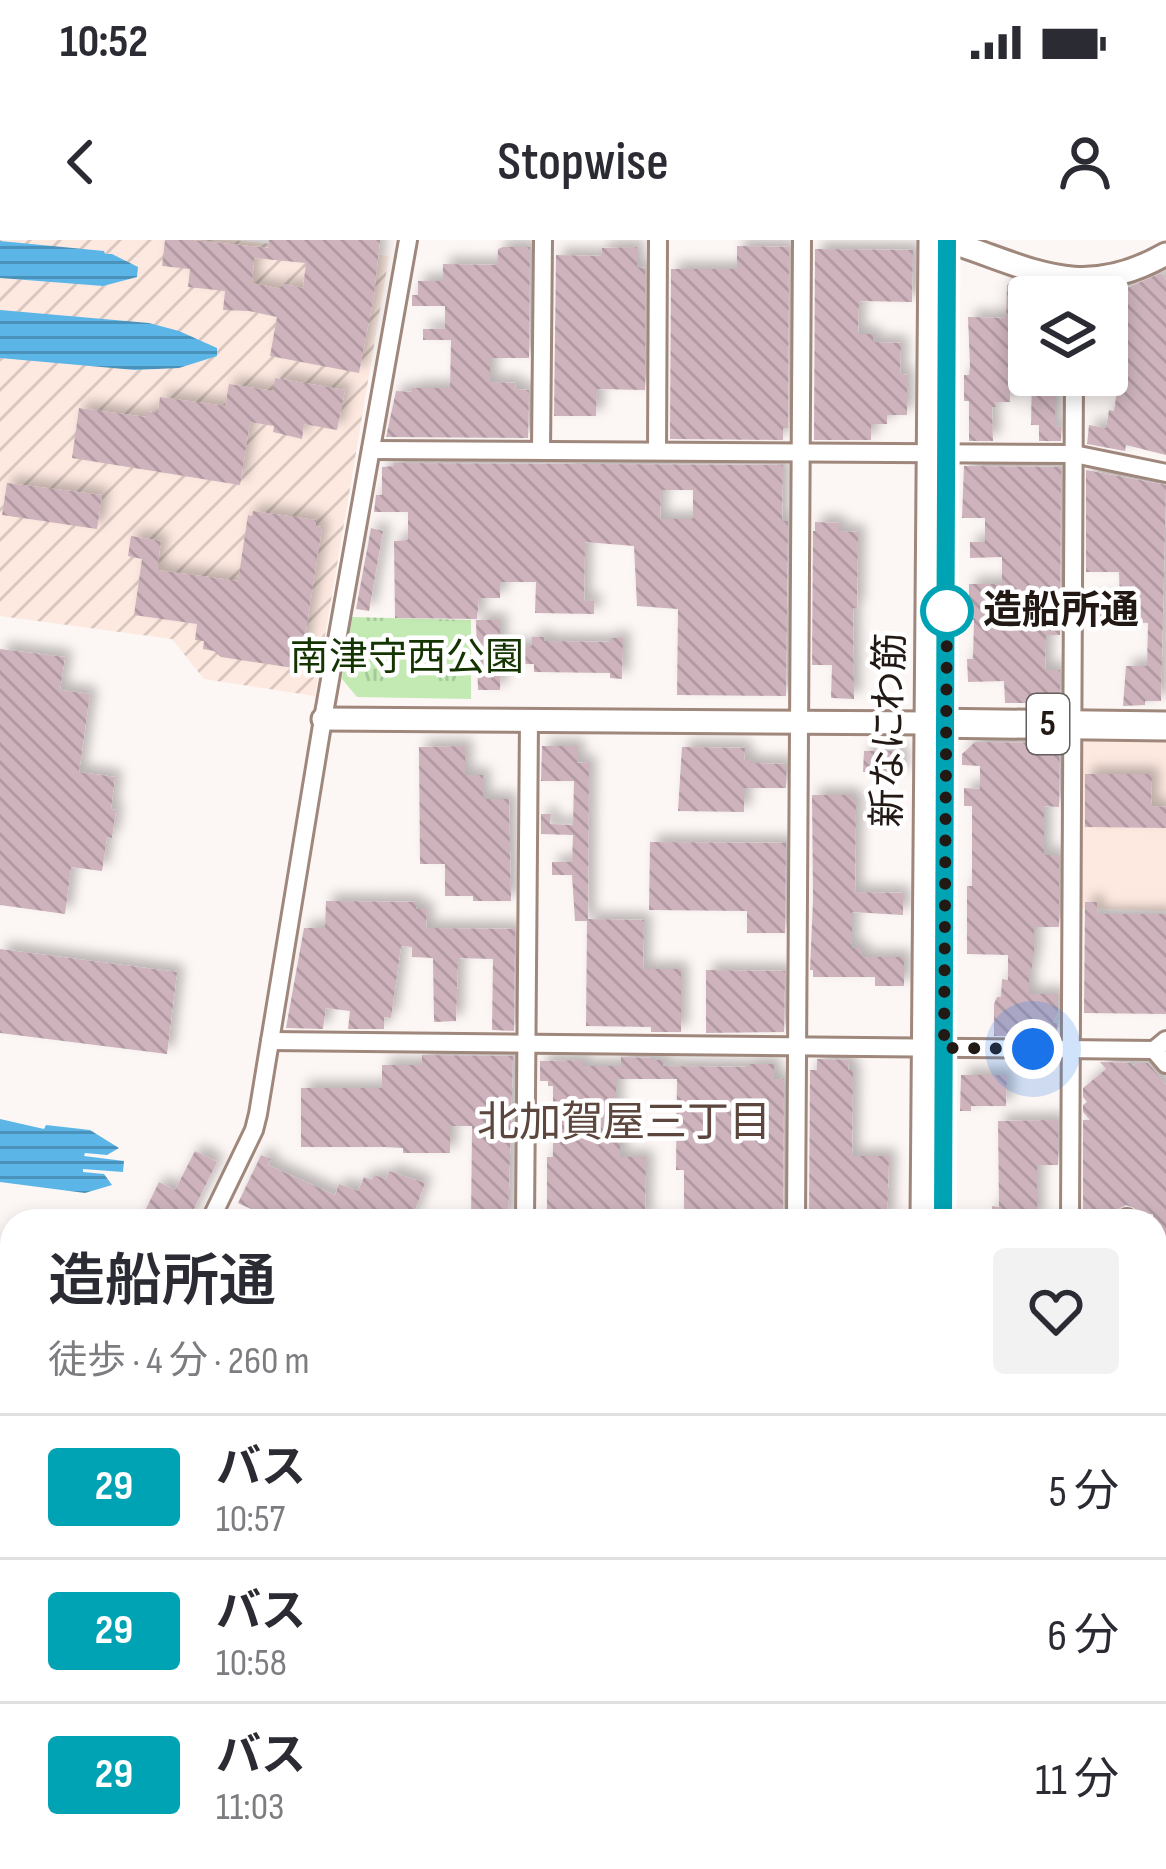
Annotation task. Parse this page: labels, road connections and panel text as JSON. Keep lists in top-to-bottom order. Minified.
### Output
{"streets":{"main road":["5","新なにわ筋"]},"crossings":[["5","新なにわ筋"]],"districts":["北加賀屋三丁目"],"parks":["南津守西公園"],"places":["造船所通"],"lines":["bus line 29"],"page":{"status":"10:52","header":"Stopwise","heading":["造船所通","徒歩 · 4 分 · 260 m"],"list":[{"mark":"29","name":"バス","note":"10:57","value":"5 分"},{"mark":"29","name":"バス","note":"10:58","value":"6 分"},{"mark":"29","name":"バス","note":"11:03","value":"11 分"}]}}
